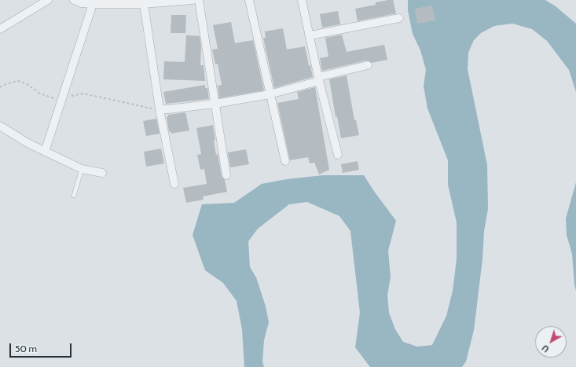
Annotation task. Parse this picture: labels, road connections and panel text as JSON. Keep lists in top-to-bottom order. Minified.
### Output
{"scale_bar":"50 m","north":"bottom left"}
